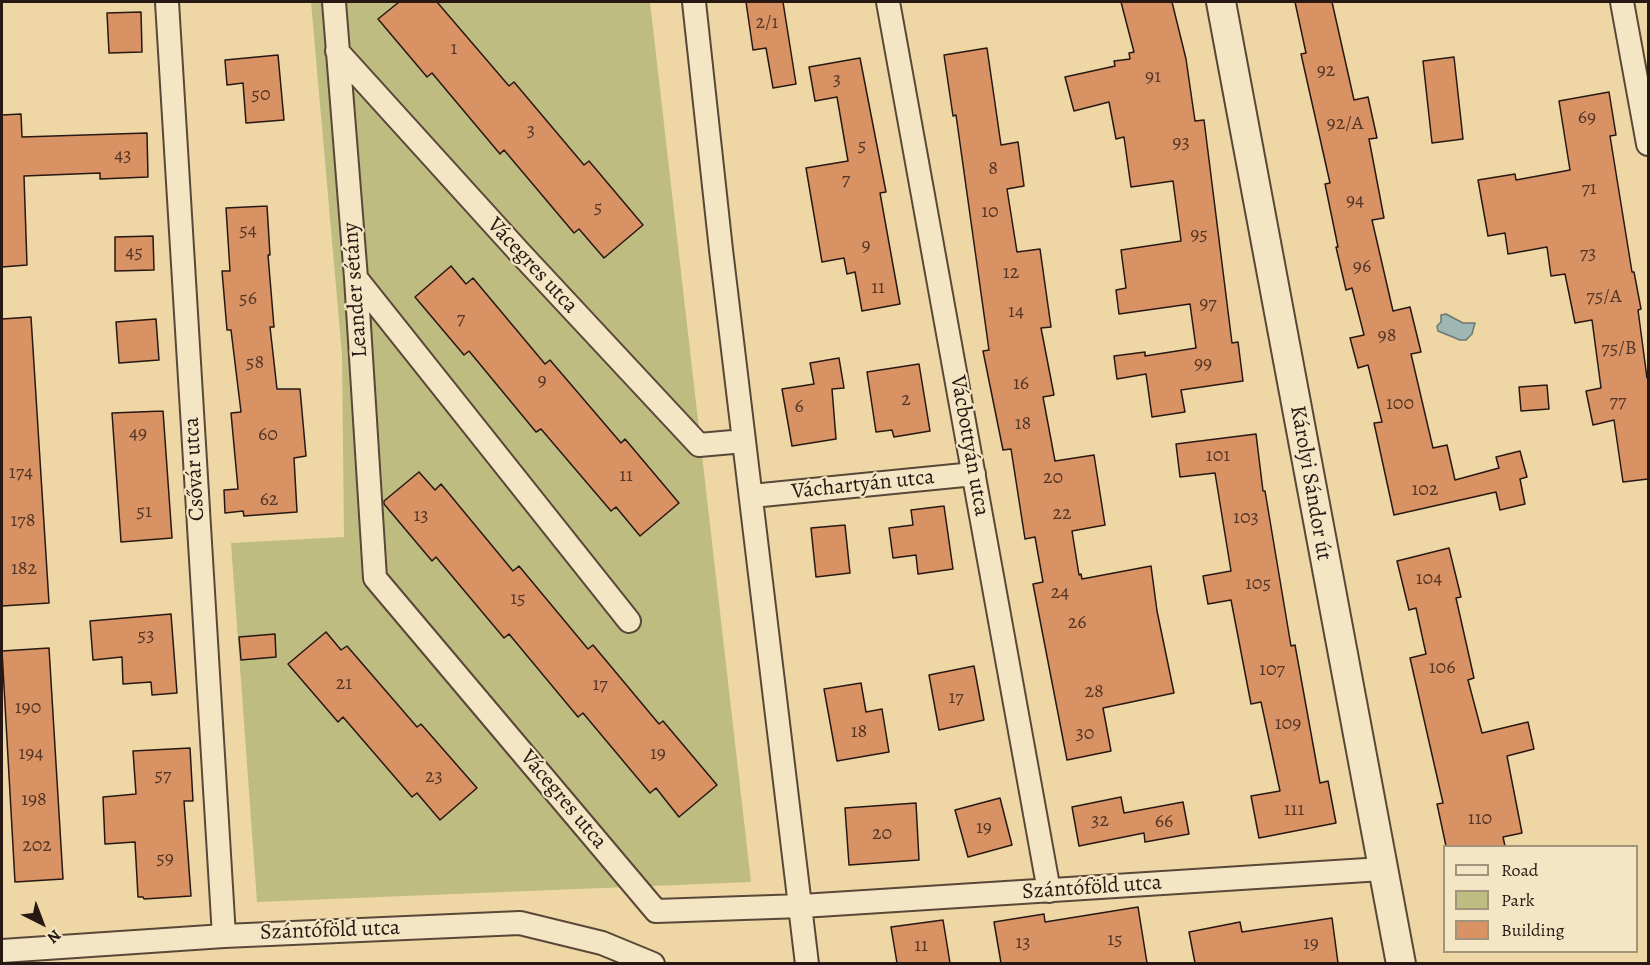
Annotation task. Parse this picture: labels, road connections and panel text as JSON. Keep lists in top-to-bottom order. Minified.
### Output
{"streets":{"street":["Vácegres utca","Leander sétány","Vácbottyán utca","Csővár utca","Károlyi Sándor út","Váchartyán utca","Szántóföld utca"]},"crossings":[["Vácegres utca","Leander sétány"],["Vácegres utca","Szántóföld utca"],["Vácbottyán utca","Váchartyán utca"],["Vácbottyán utca","Szántóföld utca"],["Csővár utca","Szántóföld utca"],["Károlyi Sándor út","Szántóföld utca"]],"house_numbers":["2/1","1","92","91","3","50","69","92/A","3","93","5","43","8","7","71","94","5","10","54","95","9","45","73","96","12","11","75/A","56","97","14","7","98","75/B","58","99","9","16","2","77","100","6","18","49","60","101","174","11","20","102","62","51","22","13","103","178","182","104","105","24","15","26","53","106","107","21","17","28","17","190","109","18","30","194","19","57","23","198","111","110","32","66","19","20","202","59","15","13","19","11"],"legend":["Road","Park","Building"],"north":"bottom right"}
